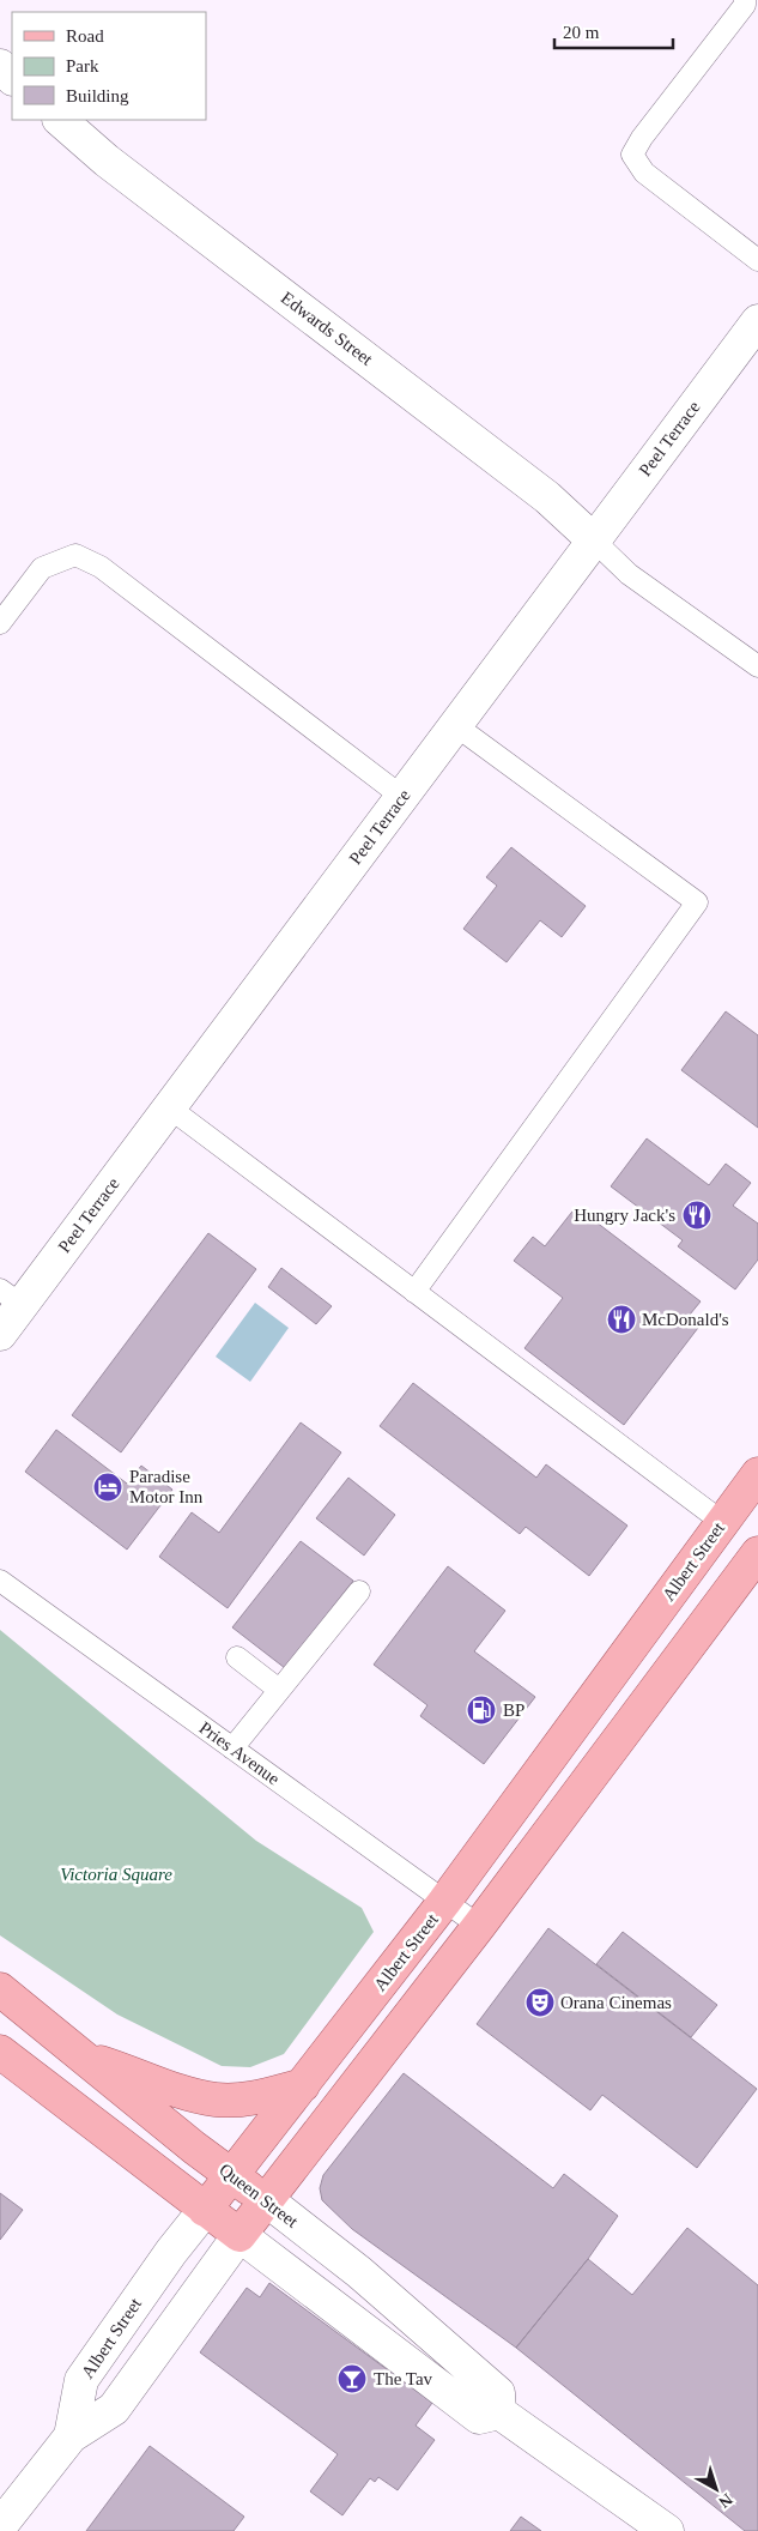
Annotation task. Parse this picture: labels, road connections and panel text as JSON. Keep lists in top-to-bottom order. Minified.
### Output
{"streets":{"main road":["Albert Street","Queen Street"],"street":["Edwards Street","Peel Terrace"],"lane":["Pries Avenue"]},"crossings":[["Edwards Street","Peel Terrace"],["Albert Street","Pries Avenue"],["Albert Street","Queen Street"]],"parks":["Victoria Square"],"places":{"restaurant":["Hungry Jack's","McDonald's"],"hotel":["Paradise Motor Inn"],"fuel station":["BP"],"theatre":["Orana Cinemas"],"bar":["The Tav"]},"legend":["Road","Park","Building"],"scale_bar":"20 m","north":"bottom right"}
